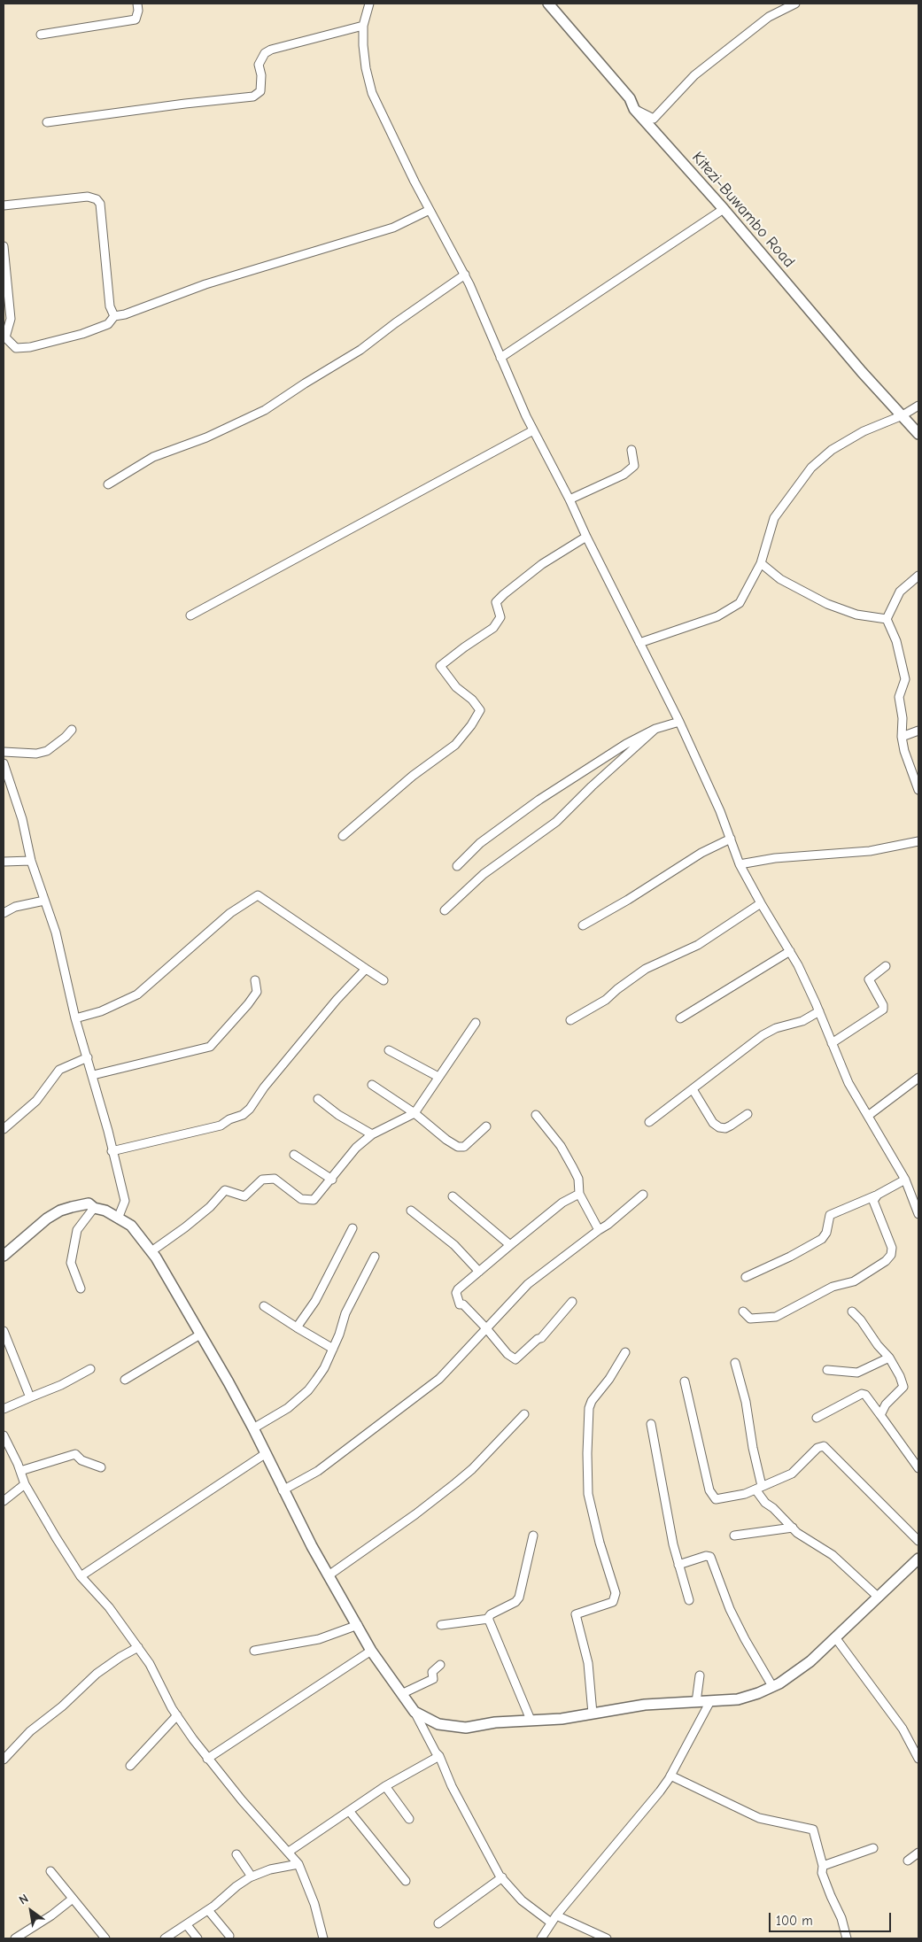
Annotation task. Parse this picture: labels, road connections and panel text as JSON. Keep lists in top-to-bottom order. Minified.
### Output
{"streets":{"street":["Kitezi-Buwambo Road"]},"scale_bar":"100 m","north":"top left"}
